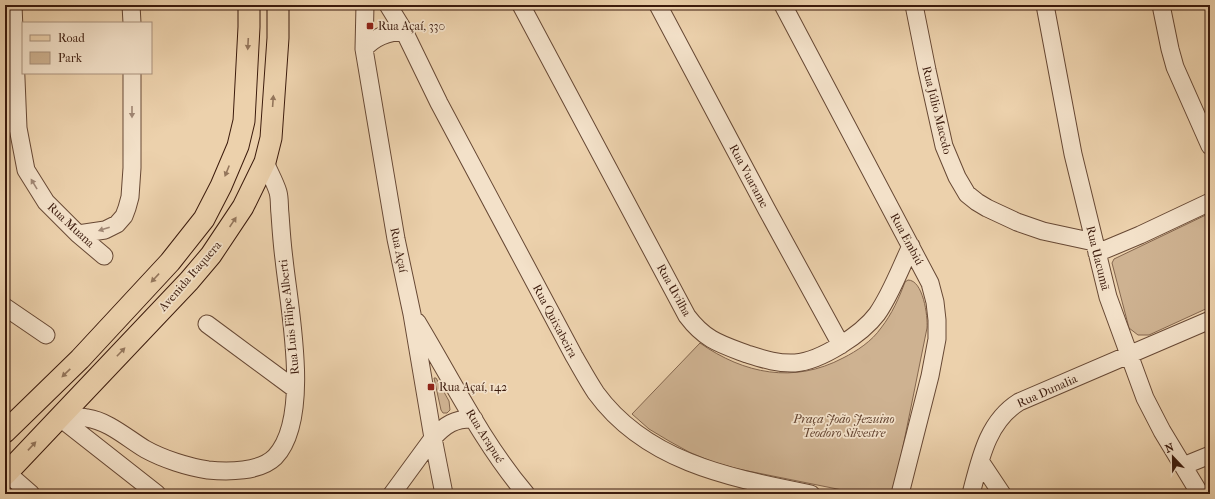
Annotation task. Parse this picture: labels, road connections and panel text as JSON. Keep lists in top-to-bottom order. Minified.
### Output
{"streets":{"main road":["Avenida Itaquera"],"street":["Rua Júlio Macedo","Rua Vuarame","Rua Muana","Rua Embiú","Rua Açaí","Rua Uacumã","Rua Uvilha","Rua Luis Filipe Alberti","Rua Quixabeira","Rua Dunalia","Rua Arapué"]},"crossings":[["Rua Júlio Macedo","Rua Uacumã"],["Rua Vuarame","Rua Uvilha"],["Rua Embiú","Rua Uvilha"],["Rua Açaí","Rua Arapué"],["Rua Uacumã","Rua Dunalia"],["Avenida Itaquera","Rua Luis Filipe Alberti"]],"one_way":["Rua Muana"],"parks":["Praça João Jezuino Teodoro Silvestre"],"places":{"transit":["Rua Açaí, 330","Rua Açaí, 142"]},"legend":["Road","Park"],"north":"top"}
